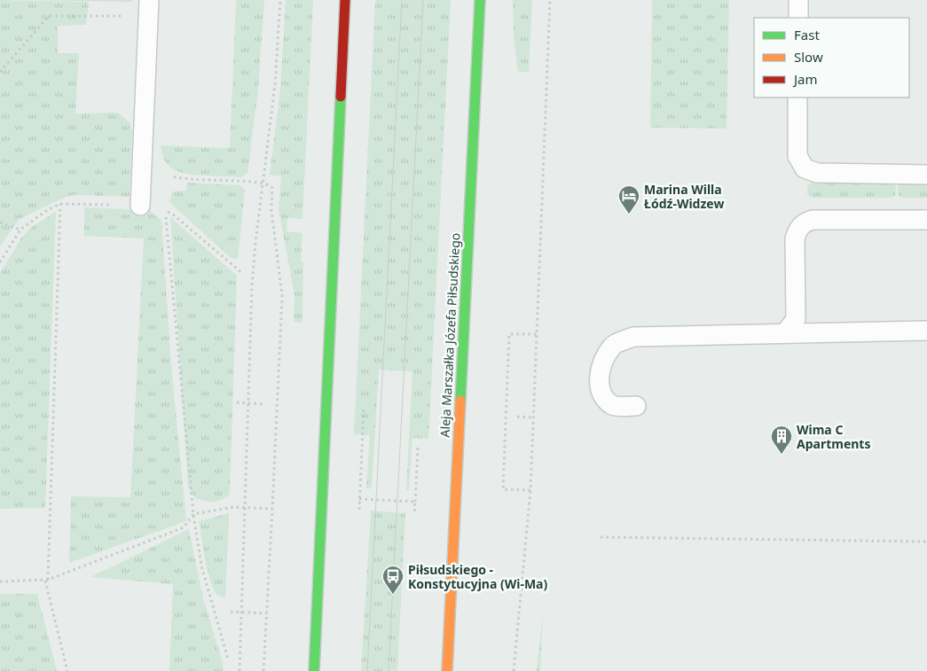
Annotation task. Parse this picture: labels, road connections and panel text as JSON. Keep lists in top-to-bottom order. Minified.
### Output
{"streets":{"main road":["Aleja Marszałka Józefa Piłsudskiego"]},"places":{"hotel":["Marina Willa Łódź-Widzew"],"building":["Wima C Apartments"],"bus stop":["Piłsudskiego - Konstytucyjna (Wi-Ma)"]},"legend":["Fast","Slow","Jam"]}
